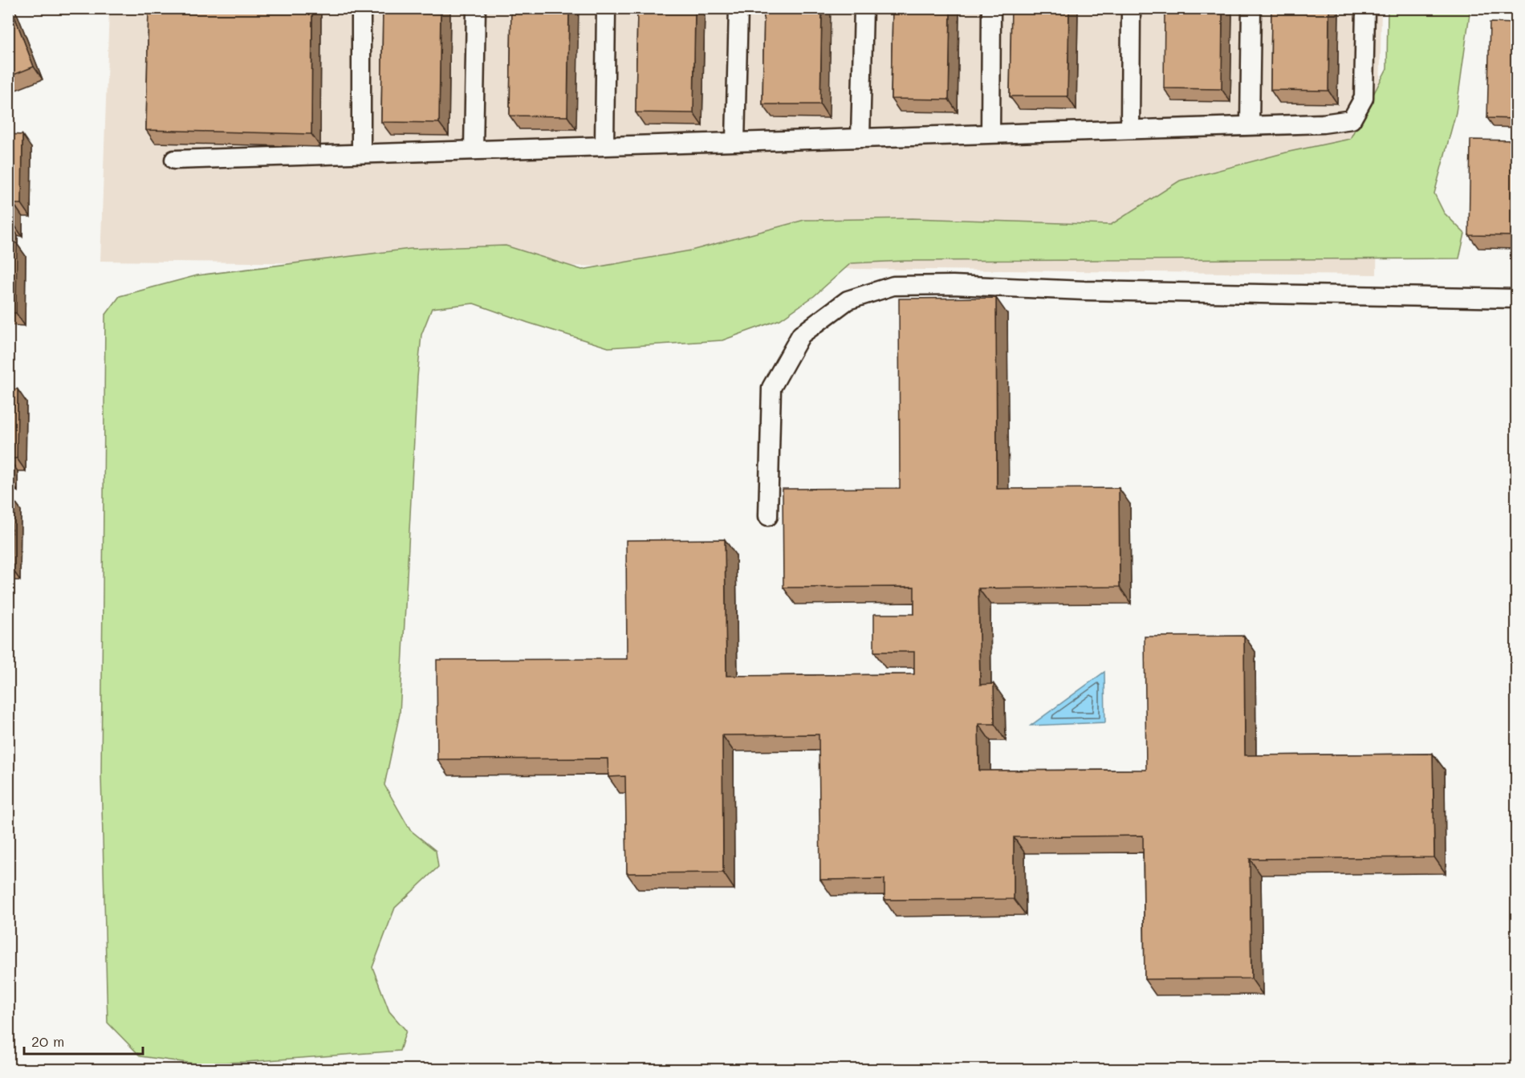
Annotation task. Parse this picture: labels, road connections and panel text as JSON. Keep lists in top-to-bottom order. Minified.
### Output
{"scale_bar":"20 m"}
